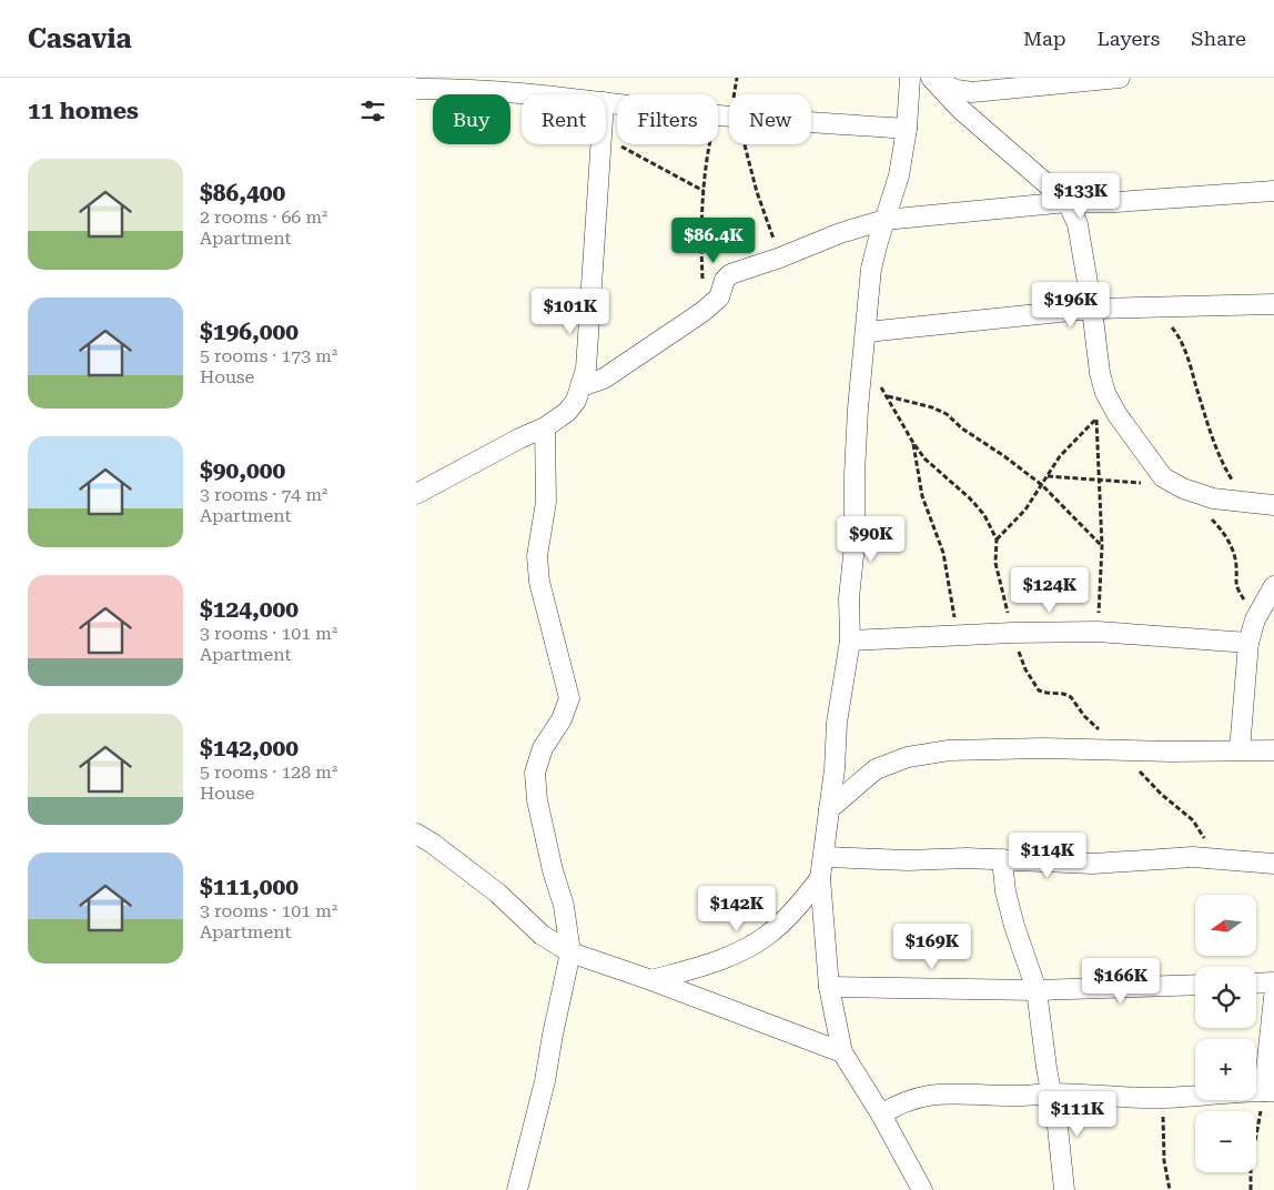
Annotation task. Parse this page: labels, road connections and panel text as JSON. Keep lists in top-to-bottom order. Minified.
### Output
{"north":"left","page":{"header":"Casavia","nav":["Map","Layers","Share"],"heading":"11 homes","chip":["Buy","Rent","Filters","New"],"list":[{"name":"$86,400","note":"2 rooms · 66 m² · Apartment"},{"name":"$196,000","note":"5 rooms · 173 m² · House"},{"name":"$90,000","note":"3 rooms · 74 m² · Apartment"},{"name":"$124,000","note":"3 rooms · 101 m² · Apartment"},{"name":"$142,000","note":"5 rooms · 128 m² · House"},{"name":"$111,000","note":"3 rooms · 101 m² · Apartment"}],"price":["$133K","$86.4K","$196K","$101K","$90K","$124K","$114K","$142K","$169K","$166K","$111K"],"map_buttons":["+","−"]}}
